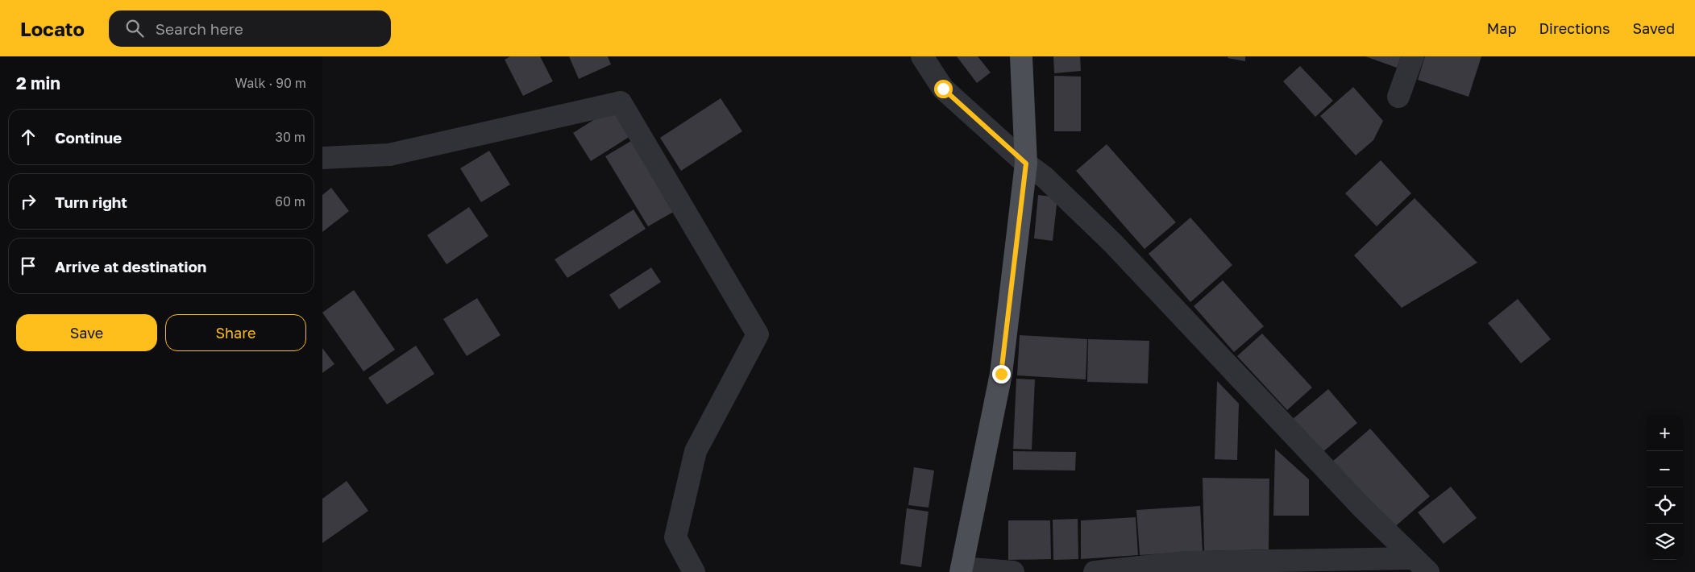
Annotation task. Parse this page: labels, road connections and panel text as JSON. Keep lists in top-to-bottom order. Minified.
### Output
{"page":{"header":"Locato","search":"Search here","nav":["Map","Directions","Saved"],"heading":["2 min","Walk · 90 m"],"list":[["Continue","30 m"],["Turn right","60 m"],"Arrive at destination"],"buttons":["Save","Share"],"map_buttons":["+","−"]}}
